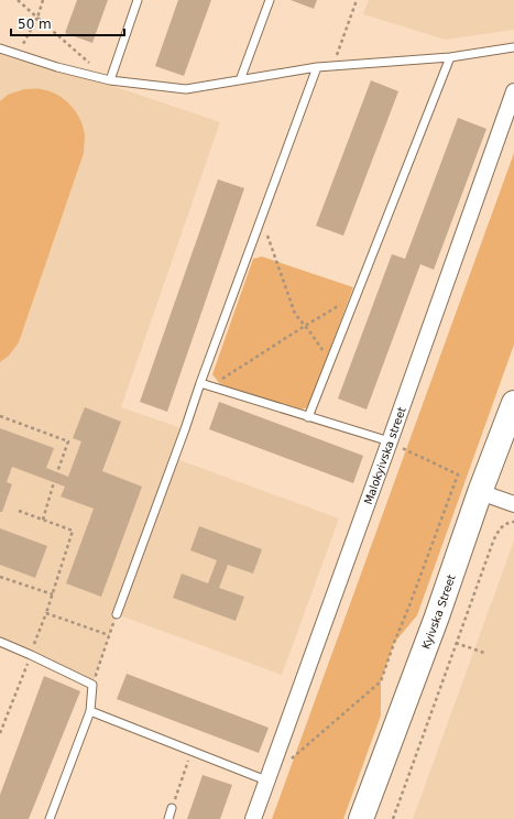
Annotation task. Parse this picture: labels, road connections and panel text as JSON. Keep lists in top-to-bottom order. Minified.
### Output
{"streets":{"main road":["Kyivska Street"],"street":["Malokyivska street"]},"scale_bar":"50 m"}
